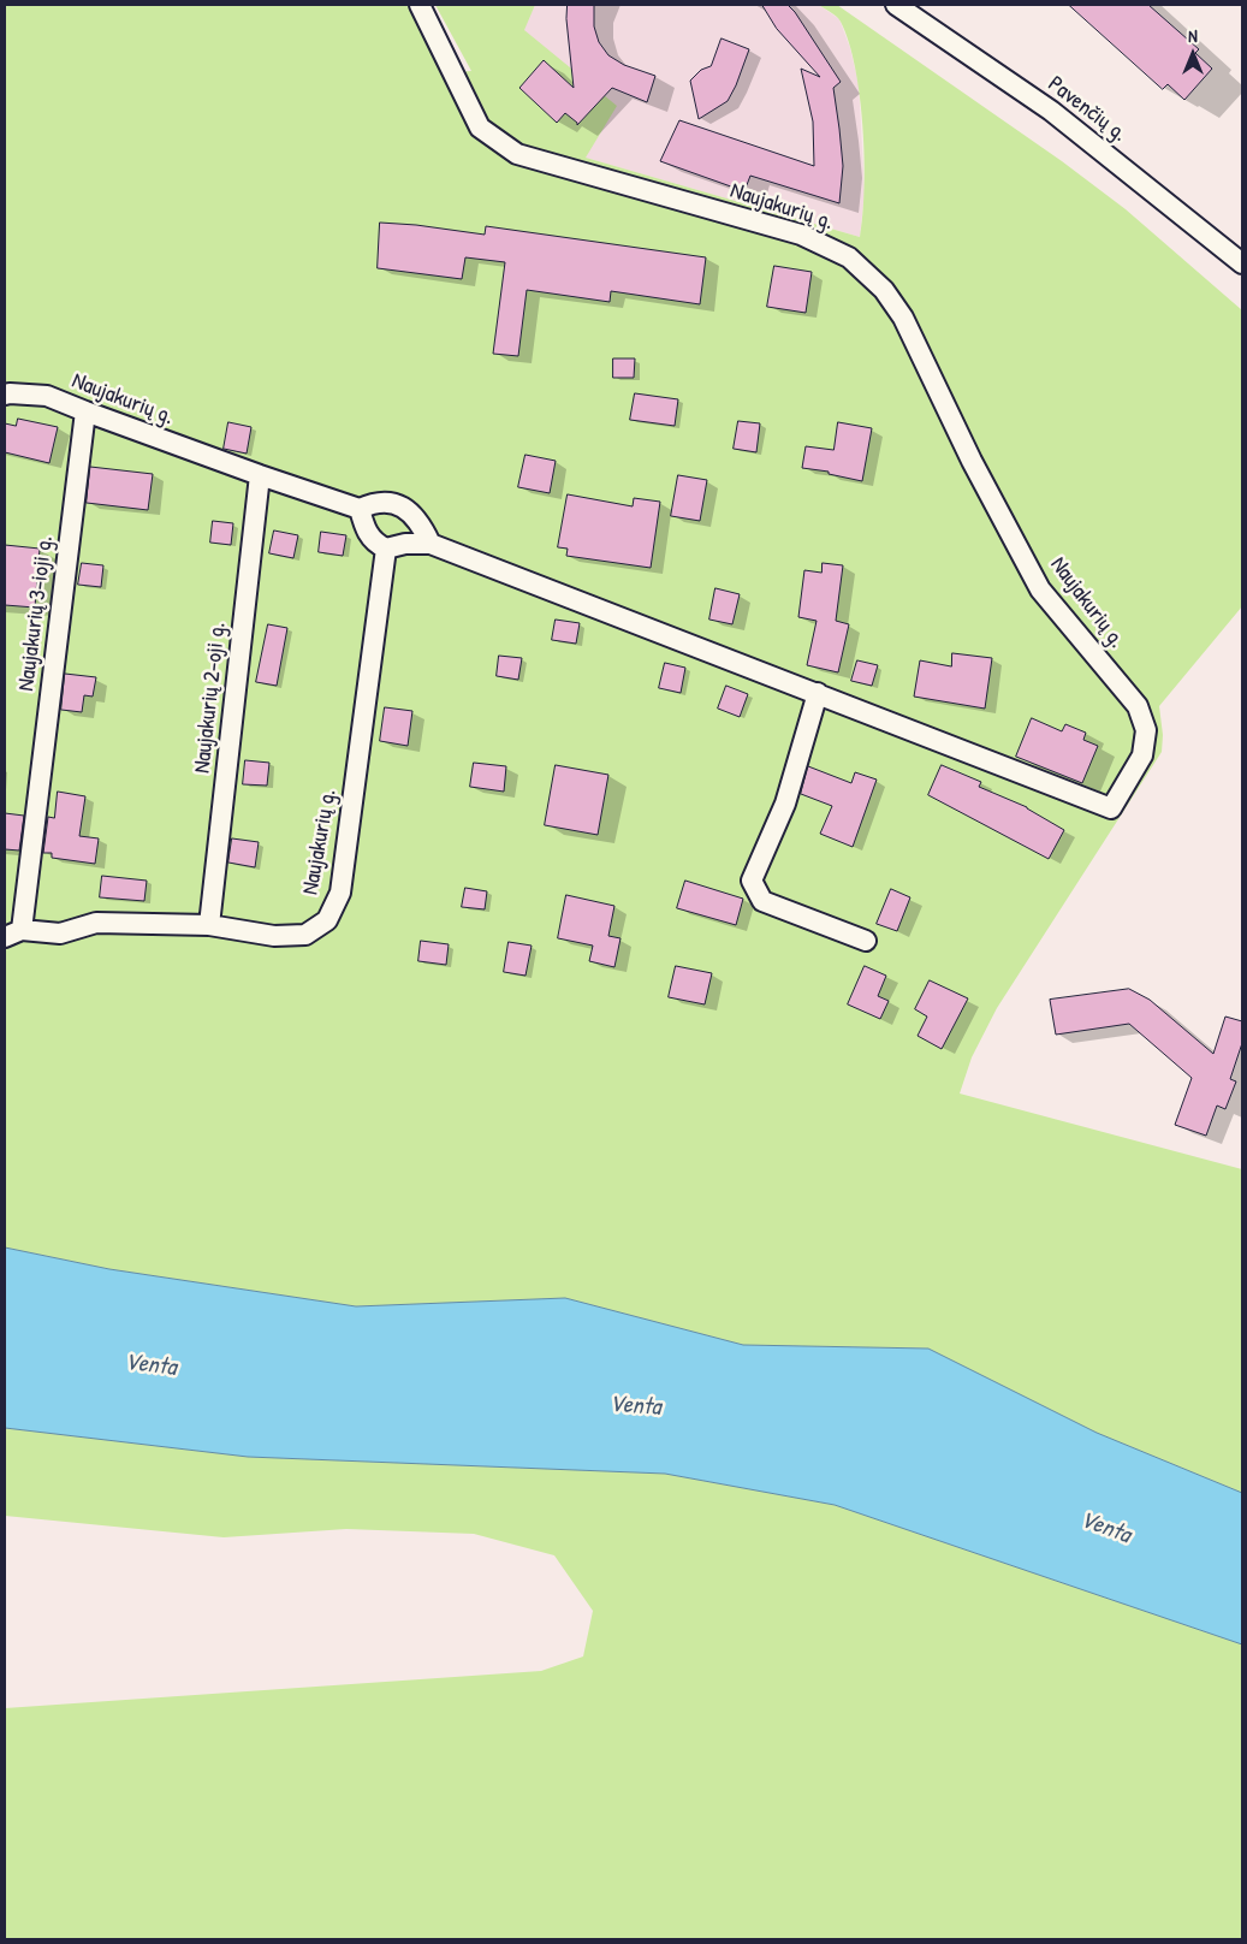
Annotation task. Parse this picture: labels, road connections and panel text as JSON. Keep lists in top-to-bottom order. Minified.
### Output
{"streets":{"street":["Pavenčių g.","Naujakurių g.","Naujakurių 3-ioji g.","Naujakurių 2-oji g."]},"crossings":[["Naujakurių g.","Naujakurių 3-ioji g."],["Naujakurių g.","Naujakurių 2-oji g."]],"water":["Venta"],"north":"top"}
